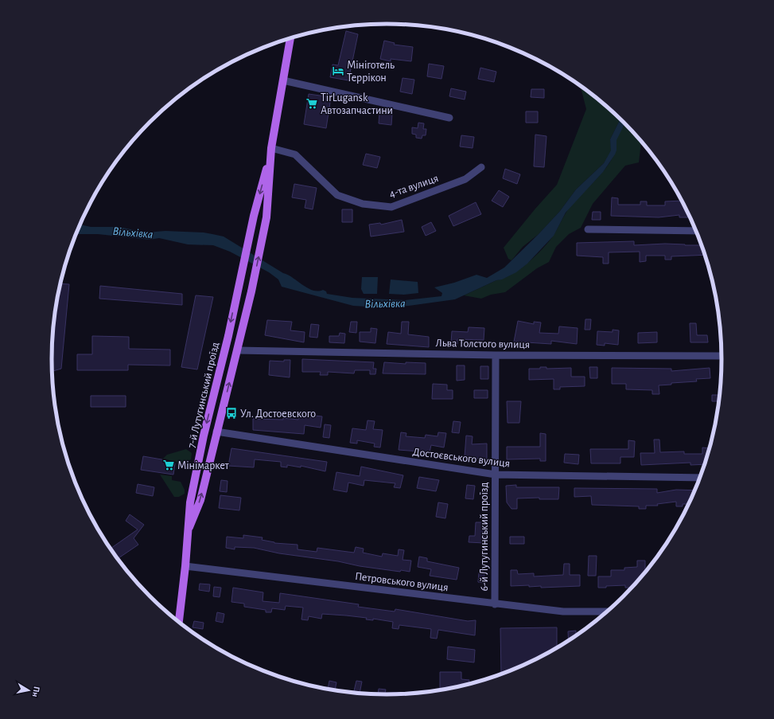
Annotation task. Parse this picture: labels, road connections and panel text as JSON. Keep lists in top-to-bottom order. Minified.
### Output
{"streets":{"main road":["7-й Лутугинський проїзд"],"street":["4-та вулиця","Льва Толстого вулиця","Достоєвського вулиця","6-й Лутугинський проїзд","Петровського вулиця"]},"crossings":[["4-та вулиця","7-й Лутугинський проїзд"],["Льва Толстого вулиця","7-й Лутугинський проїзд"],["Льва Толстого вулиця","6-й Лутугинський проїзд"],["7-й Лутугинський проїзд","Достоєвського вулиця"],["7-й Лутугинський проїзд","Петровського вулиця"],["Достоєвського вулиця","6-й Лутугинський проїзд"],["6-й Лутугинський проїзд","Петровського вулиця"]],"water":["Вільхівка"],"places":{"hotel":["Мініготель Террікон"],"supermarket":["TirLugansk Автозапчастини","Мінімаркет"],"bus stop":["Ул. Достоевского"]},"north":"right"}
